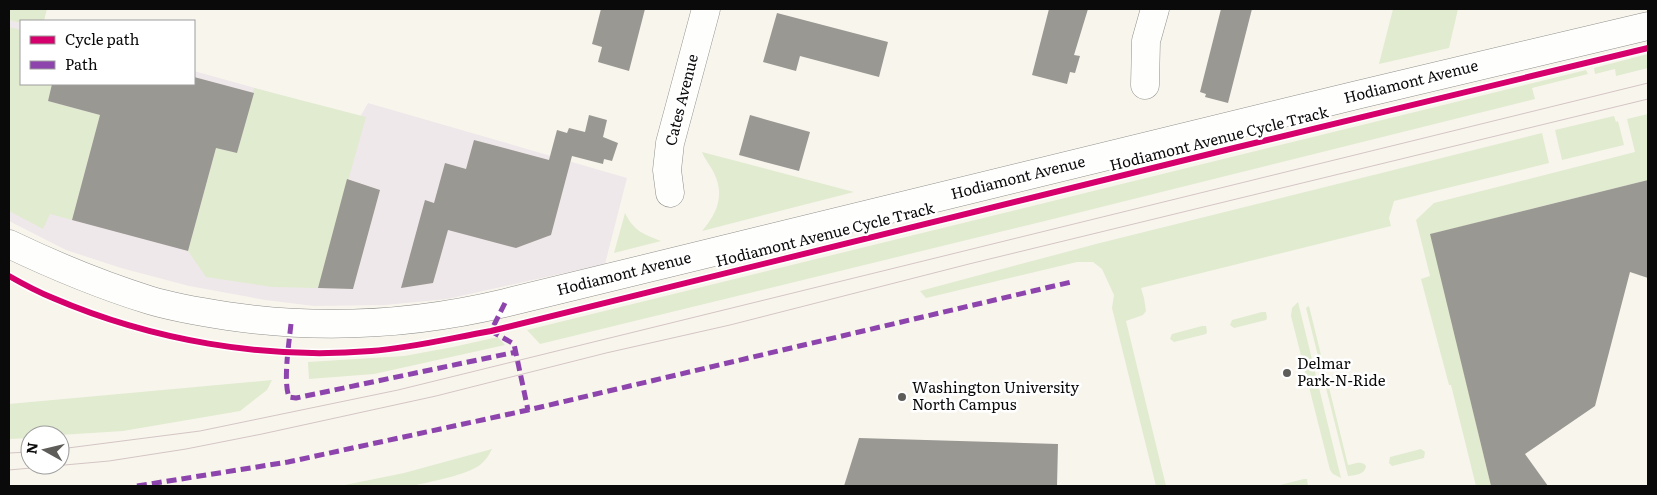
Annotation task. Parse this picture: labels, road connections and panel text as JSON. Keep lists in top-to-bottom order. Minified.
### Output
{"streets":{"street":["Hodiamont Avenue","Cates Avenue"],"cycle path":["Hodiamont Avenue Cycle Track"]},"places":["Delmar Park-N-Ride","Washington University North Campus"],"legend":["Cycle path","Path"],"north":"left"}
